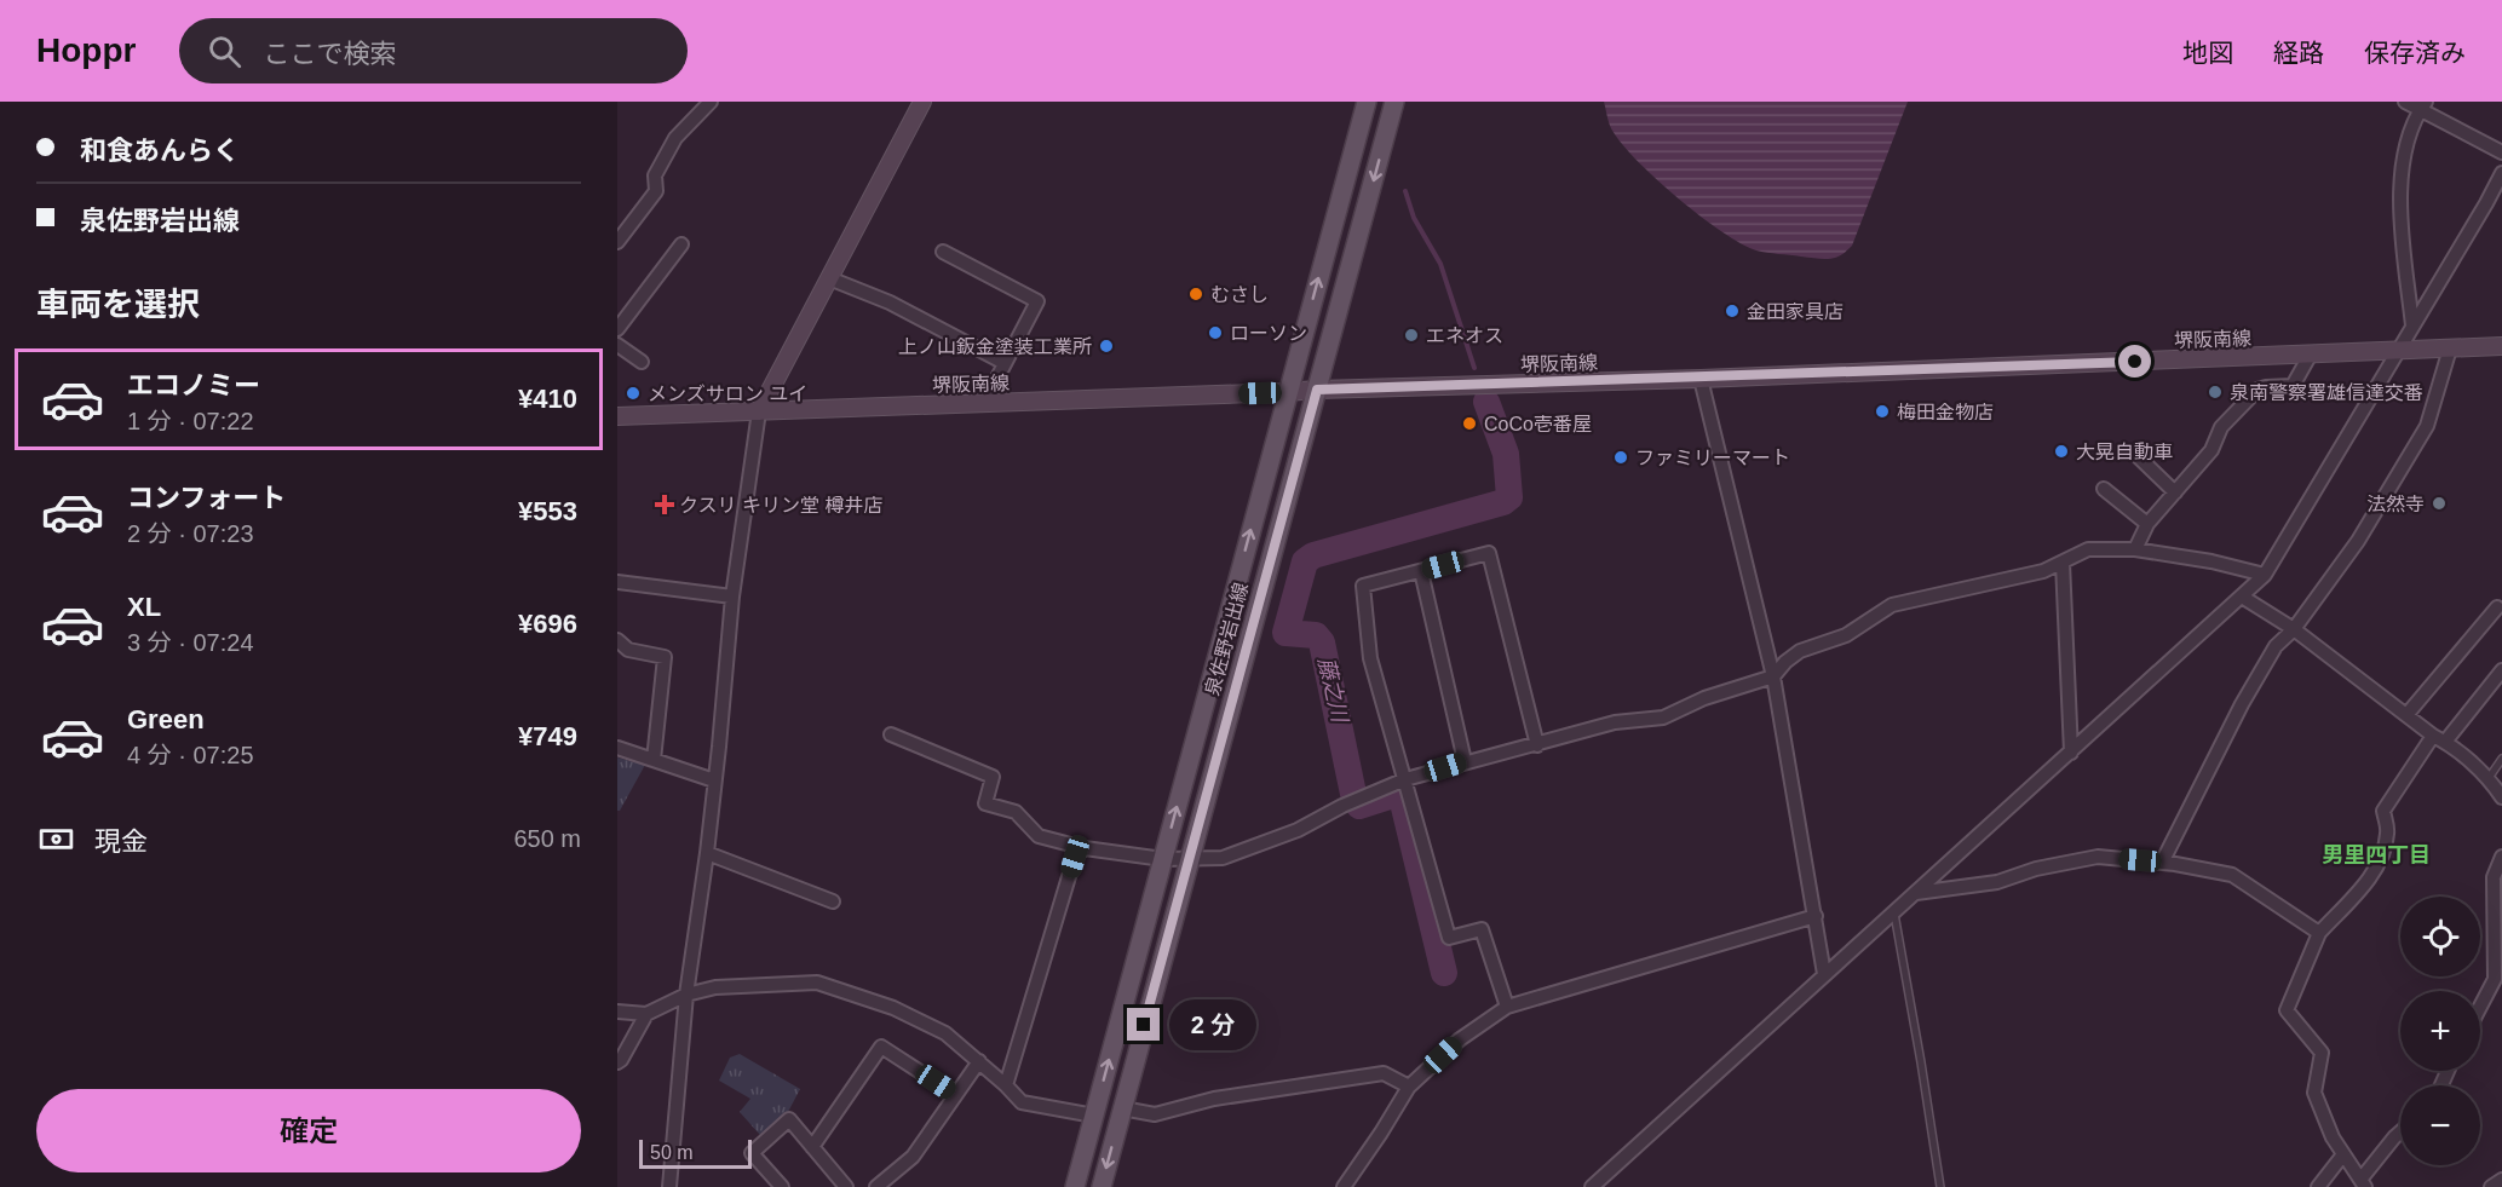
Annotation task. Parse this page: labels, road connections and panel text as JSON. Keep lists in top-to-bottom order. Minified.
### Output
{"streets":{"main road":["堺阪南線","泉佐野岩出線"]},"crossings":[["堺阪南線","泉佐野岩出線"]],"districts":["男里四丁目"],"water":["藤之川"],"places":{"other":["むさし","金田家具店","ローソン","エネオス","上ノ山鈑金塗装工業所","泉南警察署雄信達交番","メンズサロン ユイ","梅田金物店","CoCo壱番屋","大晃自動車","ファミリーマート","法然寺"],"health":["クスリ キリン堂 樽井店"]},"scale_bar":"50 m","page":{"header":"Hoppr","search":"ここで検索","nav":["地図","経路","保存済み"],"banner":["和食あんらく","泉佐野岩出線"],"heading":"車両を選択","list":[{"name":"エコノミー","note":"1 分 · 07:22","value":"¥410"},{"name":"コンフォート","note":"2 分 · 07:23","value":"¥553"},{"name":"XL","note":"3 分 · 07:24","value":"¥696"},{"name":"Green","note":"4 分 · 07:25","value":"¥749"}],"pay":["現金","650 m"],"map_buttons":["+","−"],"bubble":"2 分","buttons":"確定","scale":"50 m"}}
